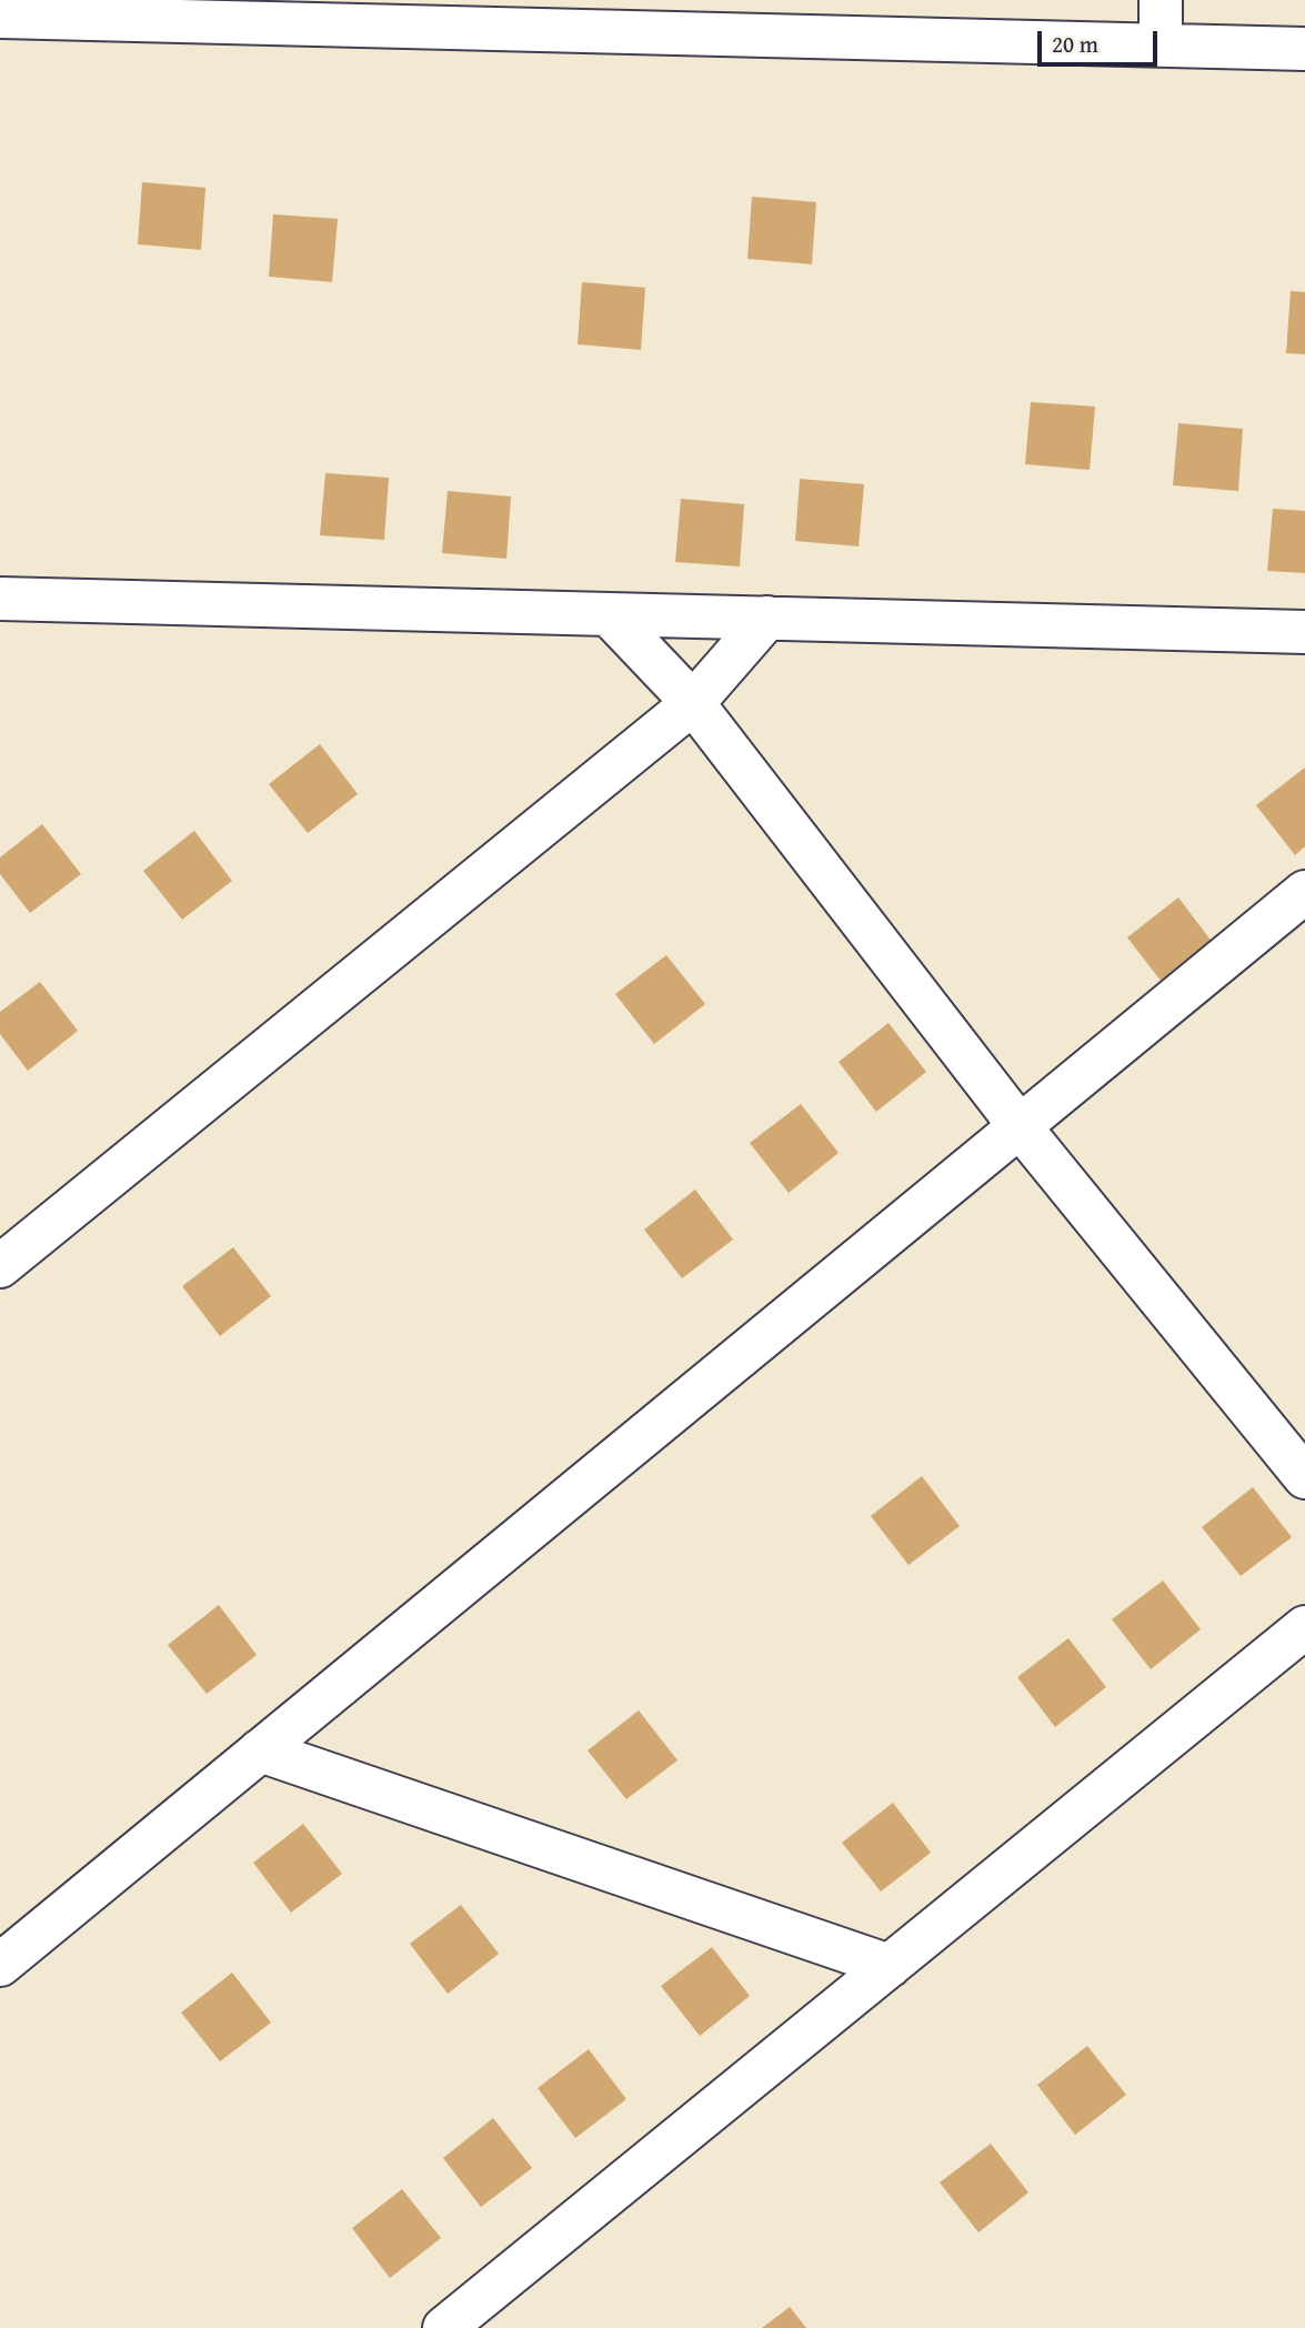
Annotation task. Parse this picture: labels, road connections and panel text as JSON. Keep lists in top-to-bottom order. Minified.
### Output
{"scale_bar":"20 m"}
